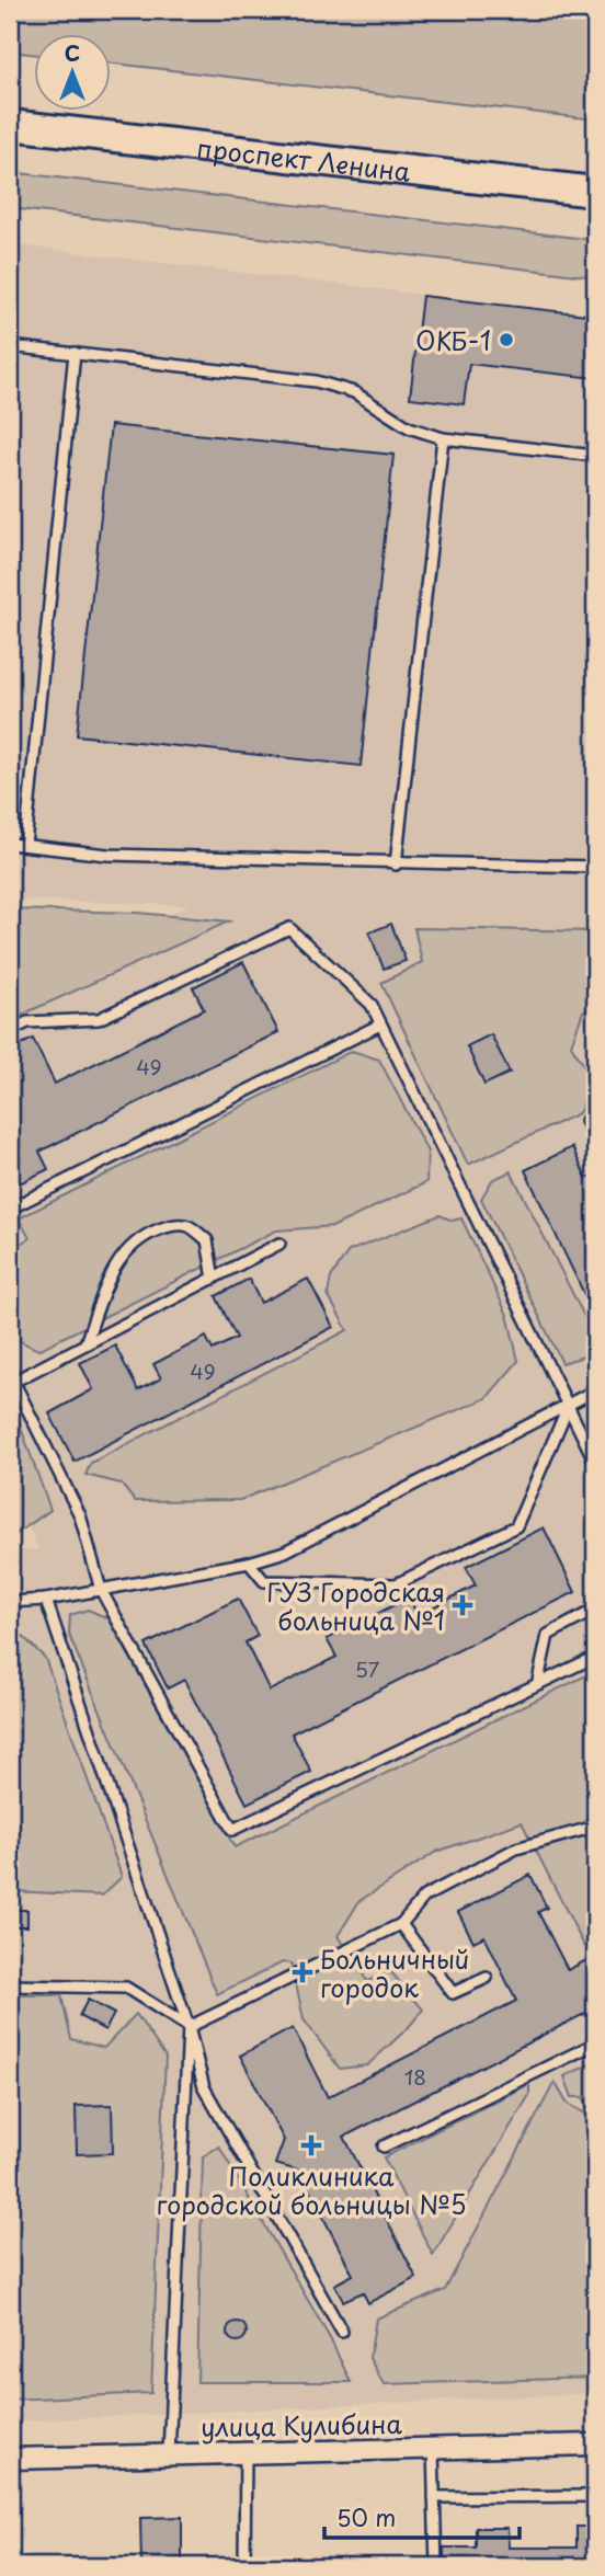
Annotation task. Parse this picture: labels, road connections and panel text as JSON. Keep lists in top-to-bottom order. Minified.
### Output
{"streets":{"main road":["проспект Ленина"],"street":["улица Кулибина"]},"places":{"other":["ОКБ-1"],"health":["ГУЗ Городская больница №1","Больничный городок","Поликлиника городской больницы №5"]},"house_numbers":["49","49","57","18"],"scale_bar":"50 m","north":"top"}
